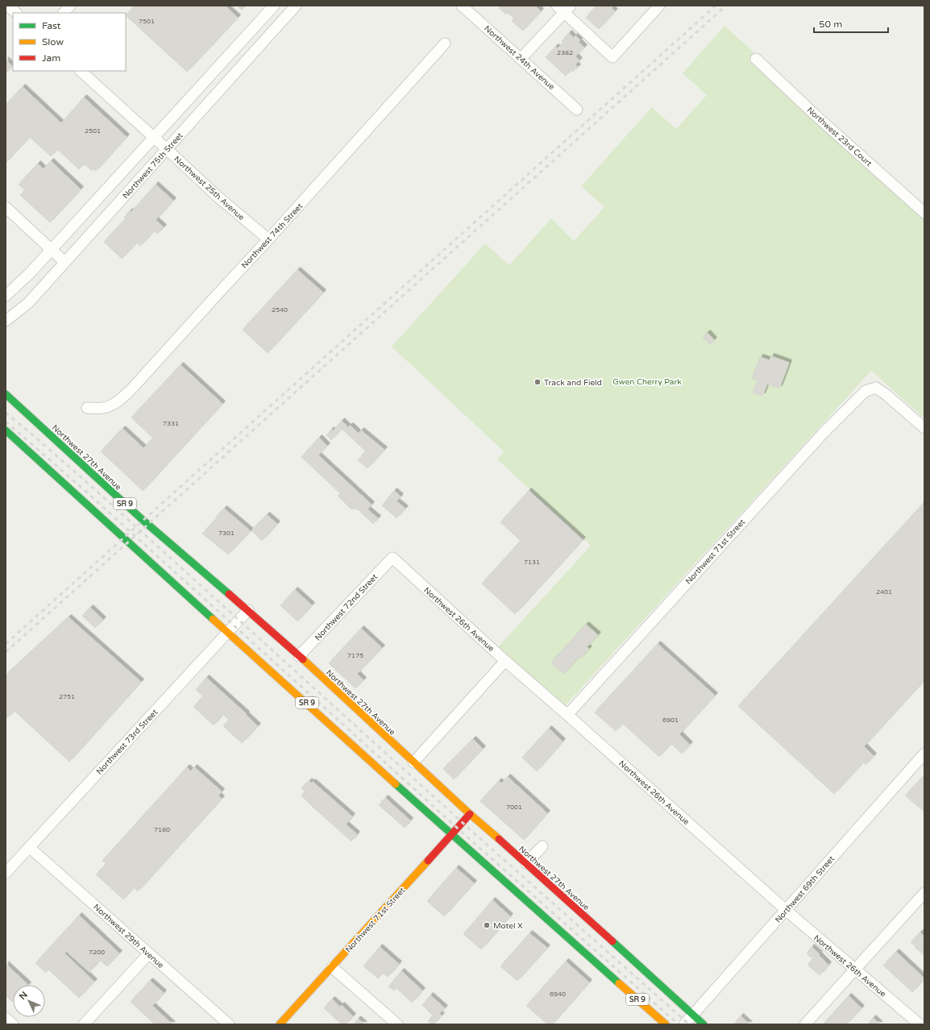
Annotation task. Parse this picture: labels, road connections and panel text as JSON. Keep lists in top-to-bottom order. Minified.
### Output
{"streets":{"main road":["Northwest 27th Avenue","SR 9","Northwest 71st Street"],"street":["Northwest 24th Avenue","Northwest 23rd Court","Northwest 75th Street","Northwest 25th Avenue","Northwest 74th Street","Northwest 72nd Street","Northwest 26th Avenue","Northwest 73rd Street","Northwest 69th Street","Northwest 29th Avenue"]},"crossings":[["Northwest 75th Street","Northwest 25th Avenue"],["Northwest 25th Avenue","Northwest 74th Street"],["Northwest 27th Avenue","Northwest 71st Street"],["Northwest 27th Avenue","Northwest 72nd Street"],["Northwest 27th Avenue","Northwest 73rd Street"],["Northwest 27th Avenue","Northwest 69th Street"],["SR 9","Northwest 71st Street"],["SR 9","Northwest 73rd Street"],["Northwest 71st Street","Northwest 26th Avenue"],["Northwest 72nd Street","Northwest 26th Avenue"],["Northwest 26th Avenue","Northwest 69th Street"],["Northwest 73rd Street","Northwest 29th Avenue"]],"parks":["Gwen Cherry Park"],"places":["Track and Field","Motel X"],"house_numbers":["7501","2382","2501","2540","7331","7301","7131","2401","7175","2751","6901","7001","7180","7200","6940"],"legend":["Fast","Slow","Jam"],"scale_bar":"50 m","north":"top left"}
